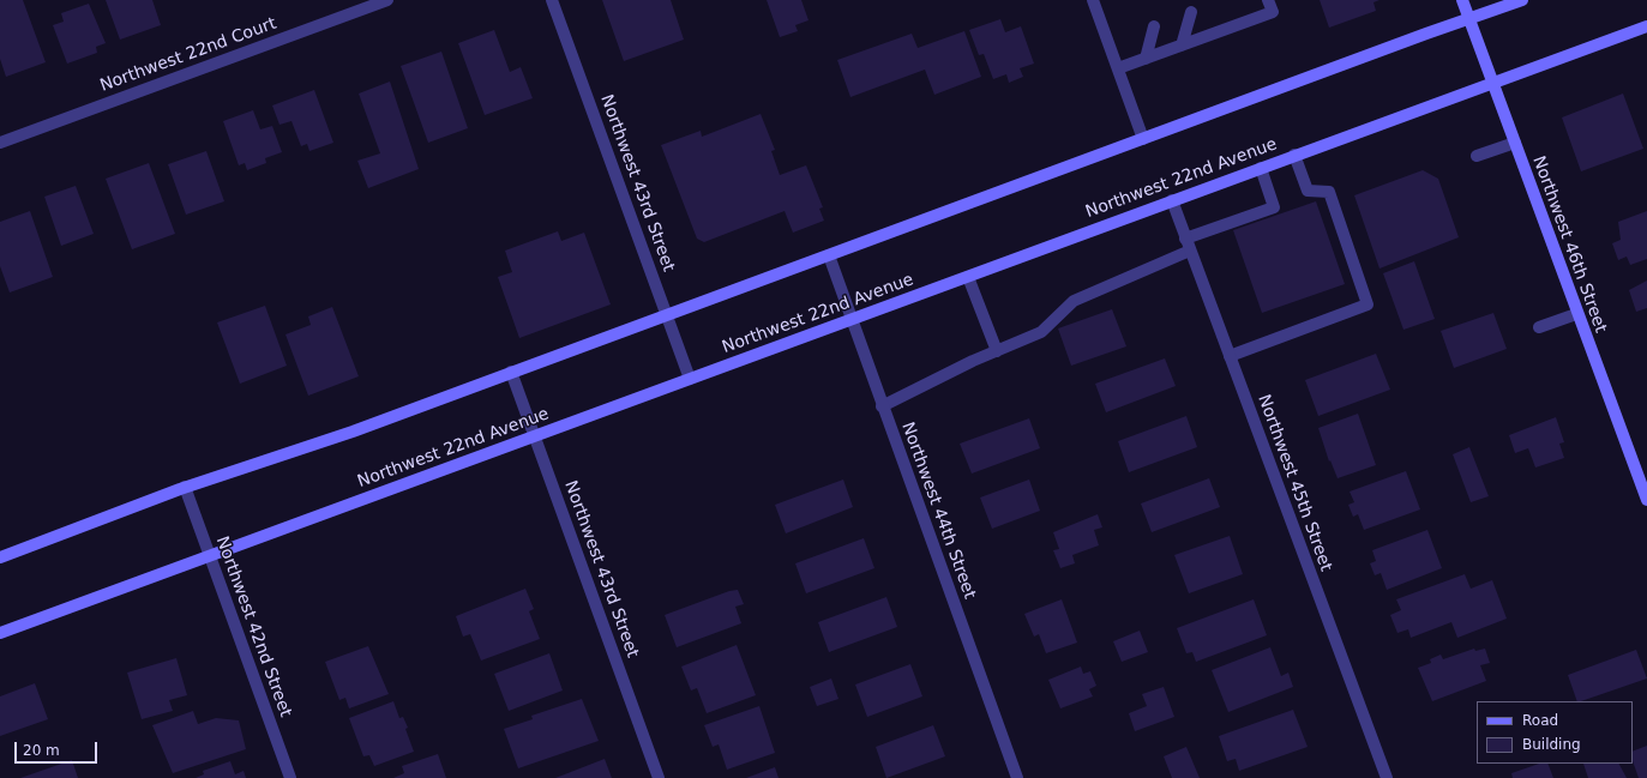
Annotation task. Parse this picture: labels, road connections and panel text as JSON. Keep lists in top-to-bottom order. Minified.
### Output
{"streets":{"main road":["Northwest 22nd Avenue","Northwest 46th Street"],"street":["Northwest 22nd Court","Northwest 43rd Street","Northwest 45th Street","Northwest 44th Street","Northwest 42nd Street"]},"crossings":[["Northwest 22nd Avenue","Northwest 43rd Street"],["Northwest 22nd Avenue","Northwest 46th Street"],["Northwest 22nd Avenue","Northwest 45th Street"],["Northwest 22nd Avenue","Northwest 44th Street"],["Northwest 22nd Avenue","Northwest 42nd Street"]],"legend":["Road","Building"],"scale_bar":"20 m"}
